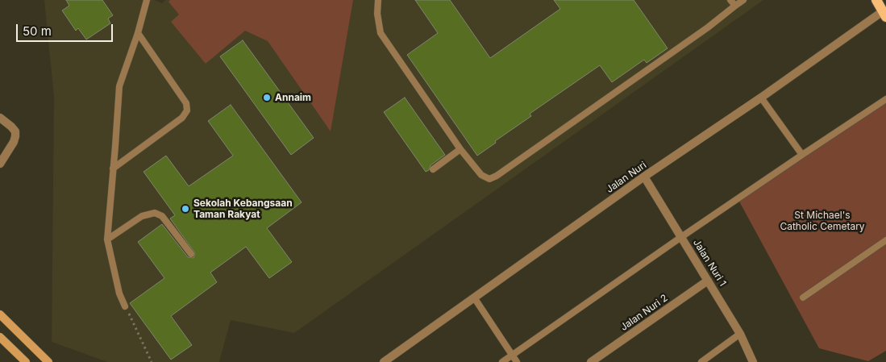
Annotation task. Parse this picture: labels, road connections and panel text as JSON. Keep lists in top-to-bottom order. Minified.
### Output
{"streets":{"street":["Jalan Nuri","Jalan Nuri 1","Jalan Nuri 2"]},"crossings":[["Jalan Nuri","Jalan Nuri 1"],["Jalan Nuri 1","Jalan Nuri 2"]],"parks":["St Michael's Catholic Cemetary"],"places":["Annaim","Sekolah Kebangsaan Taman Rakyat"],"scale_bar":"50 m"}
